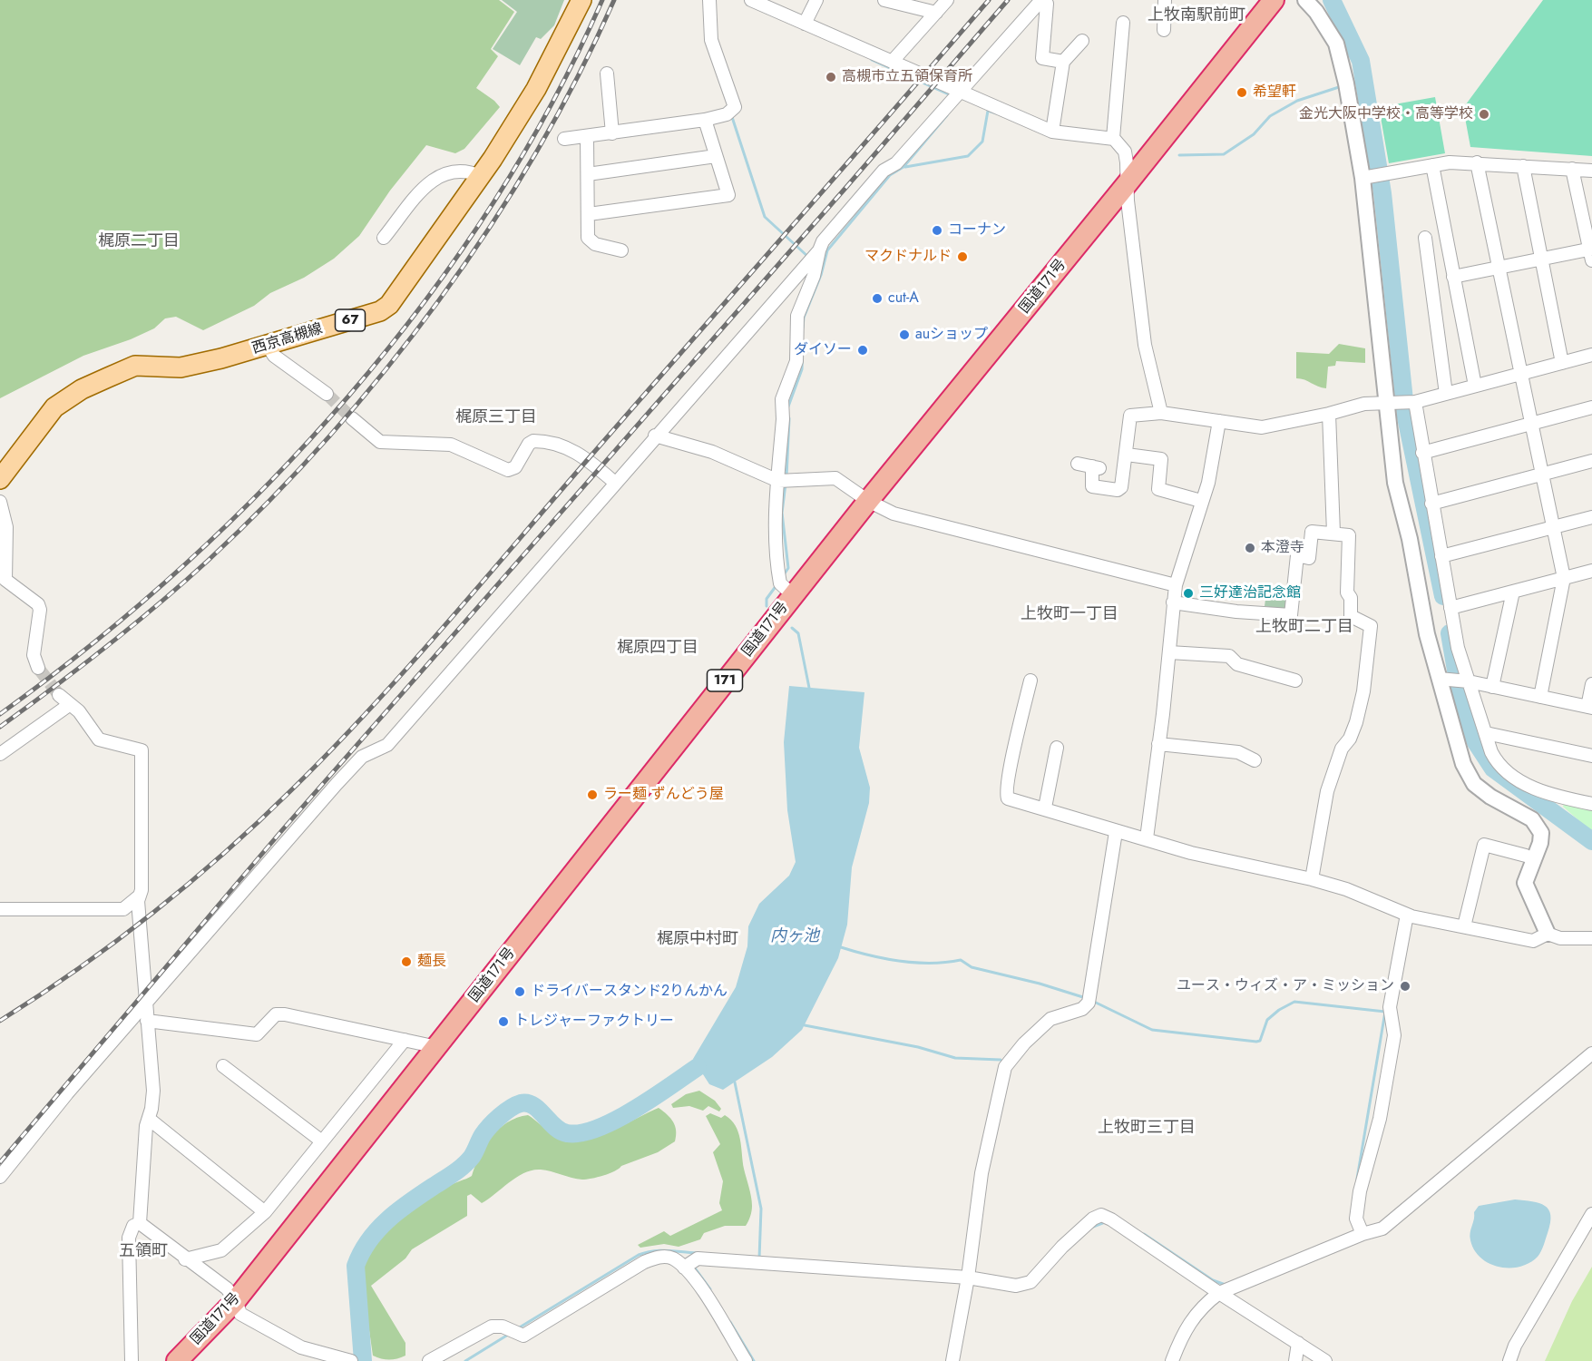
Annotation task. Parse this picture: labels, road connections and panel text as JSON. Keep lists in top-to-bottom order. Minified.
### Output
{"streets":{"highway":["国道171号","171"],"main road":["67","西京高槻線"]},"districts":["上牧南駅前町","梶原二丁目","梶原三丁目","上牧町一丁目","上牧町二丁目","梶原四丁目","梶原中村町","上牧町三丁目","五領町"],"water":["内ヶ池"],"places":["高槻市立五領保育所","希望軒","金光大阪中学校・高等学校","コーナン","マクドナルド","cut-A","auショップ","ダイソー","本澄寺","三好達治記念館","ラー麺 ずんどう屋","麺長","ユース・ウィズ・ア・ミッション","ドライバースタンド2りんかん","トレジャーファクトリー"]}
